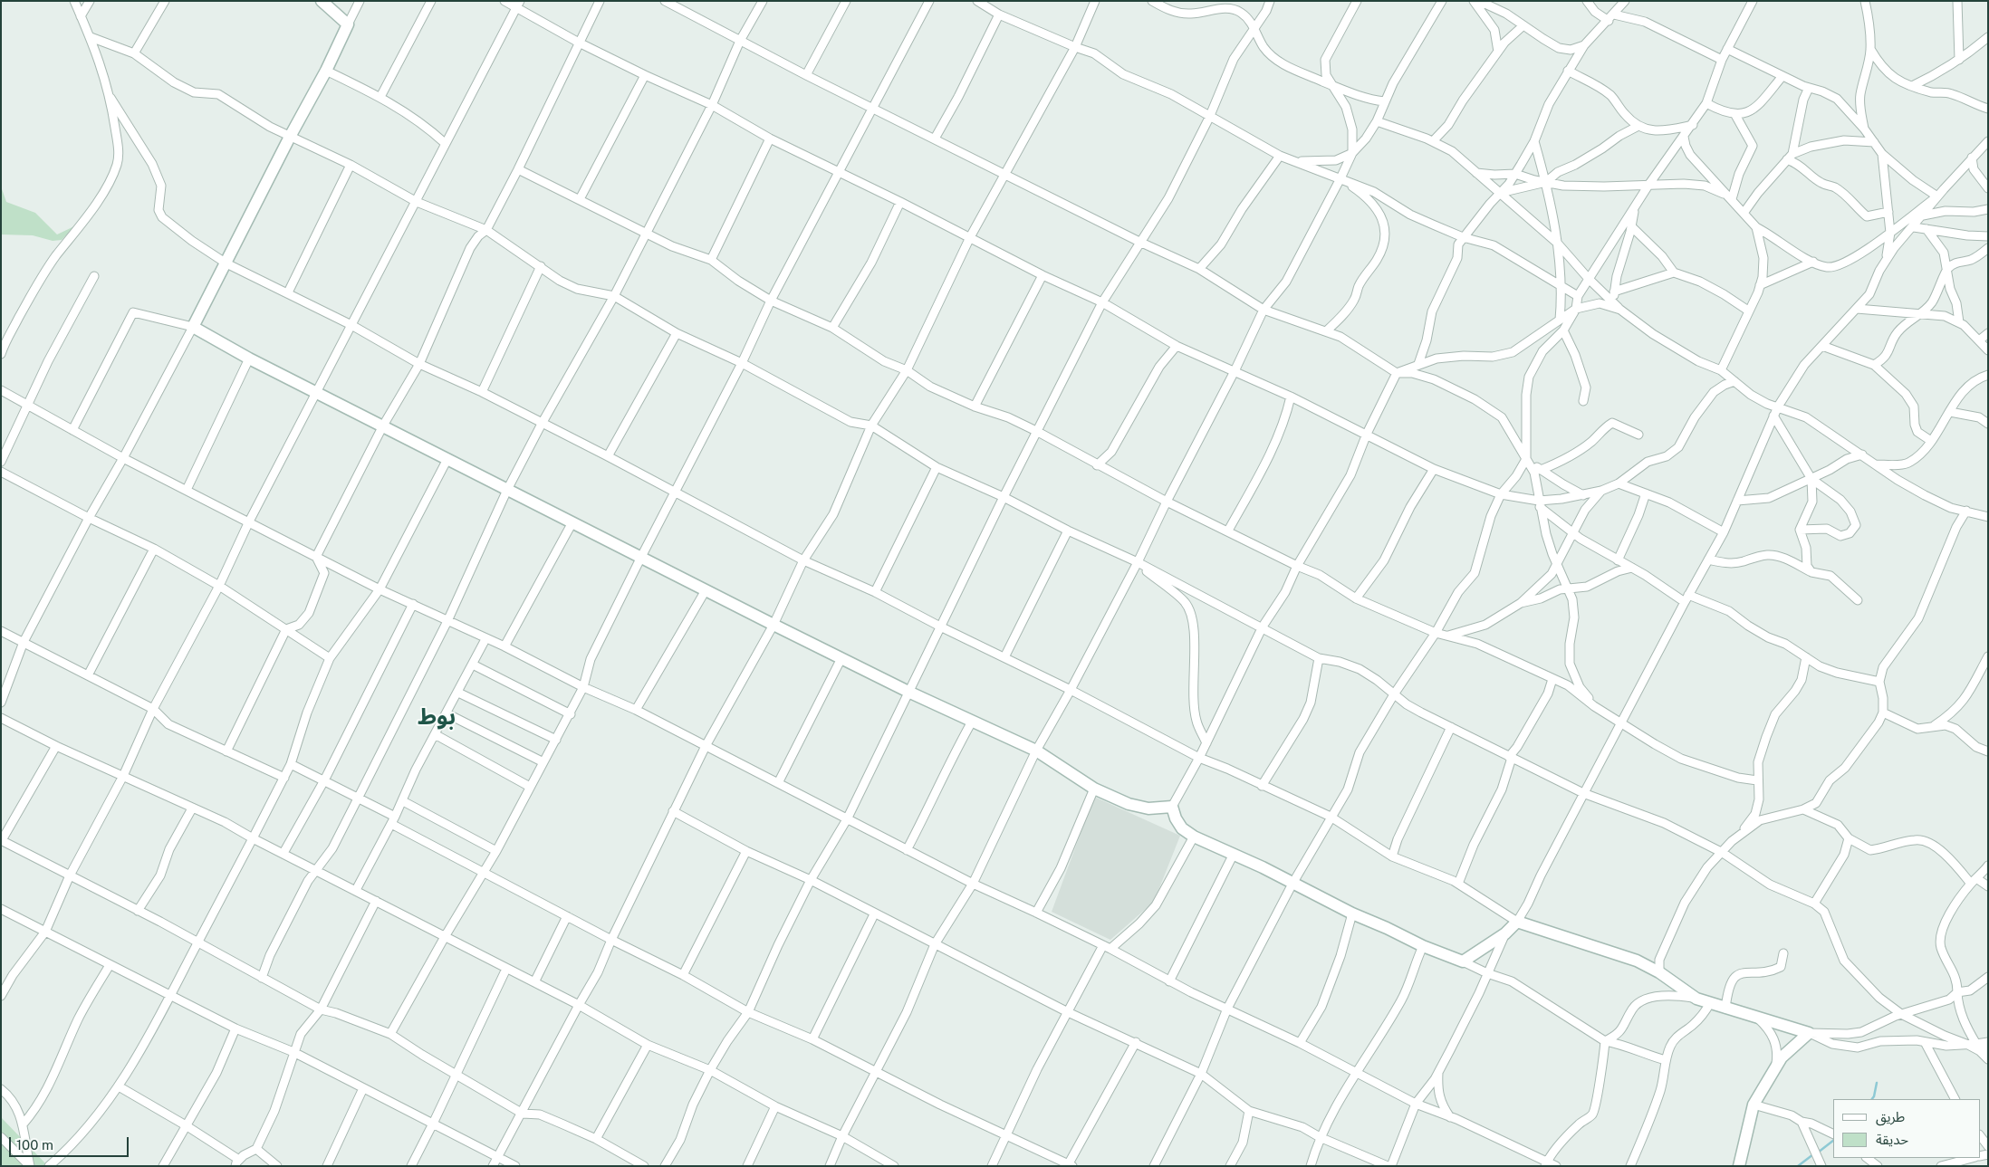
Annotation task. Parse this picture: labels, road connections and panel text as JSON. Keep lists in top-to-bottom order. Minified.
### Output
{"districts":["بوط"],"legend":["طريق","حديقة"],"scale_bar":"100 m"}
